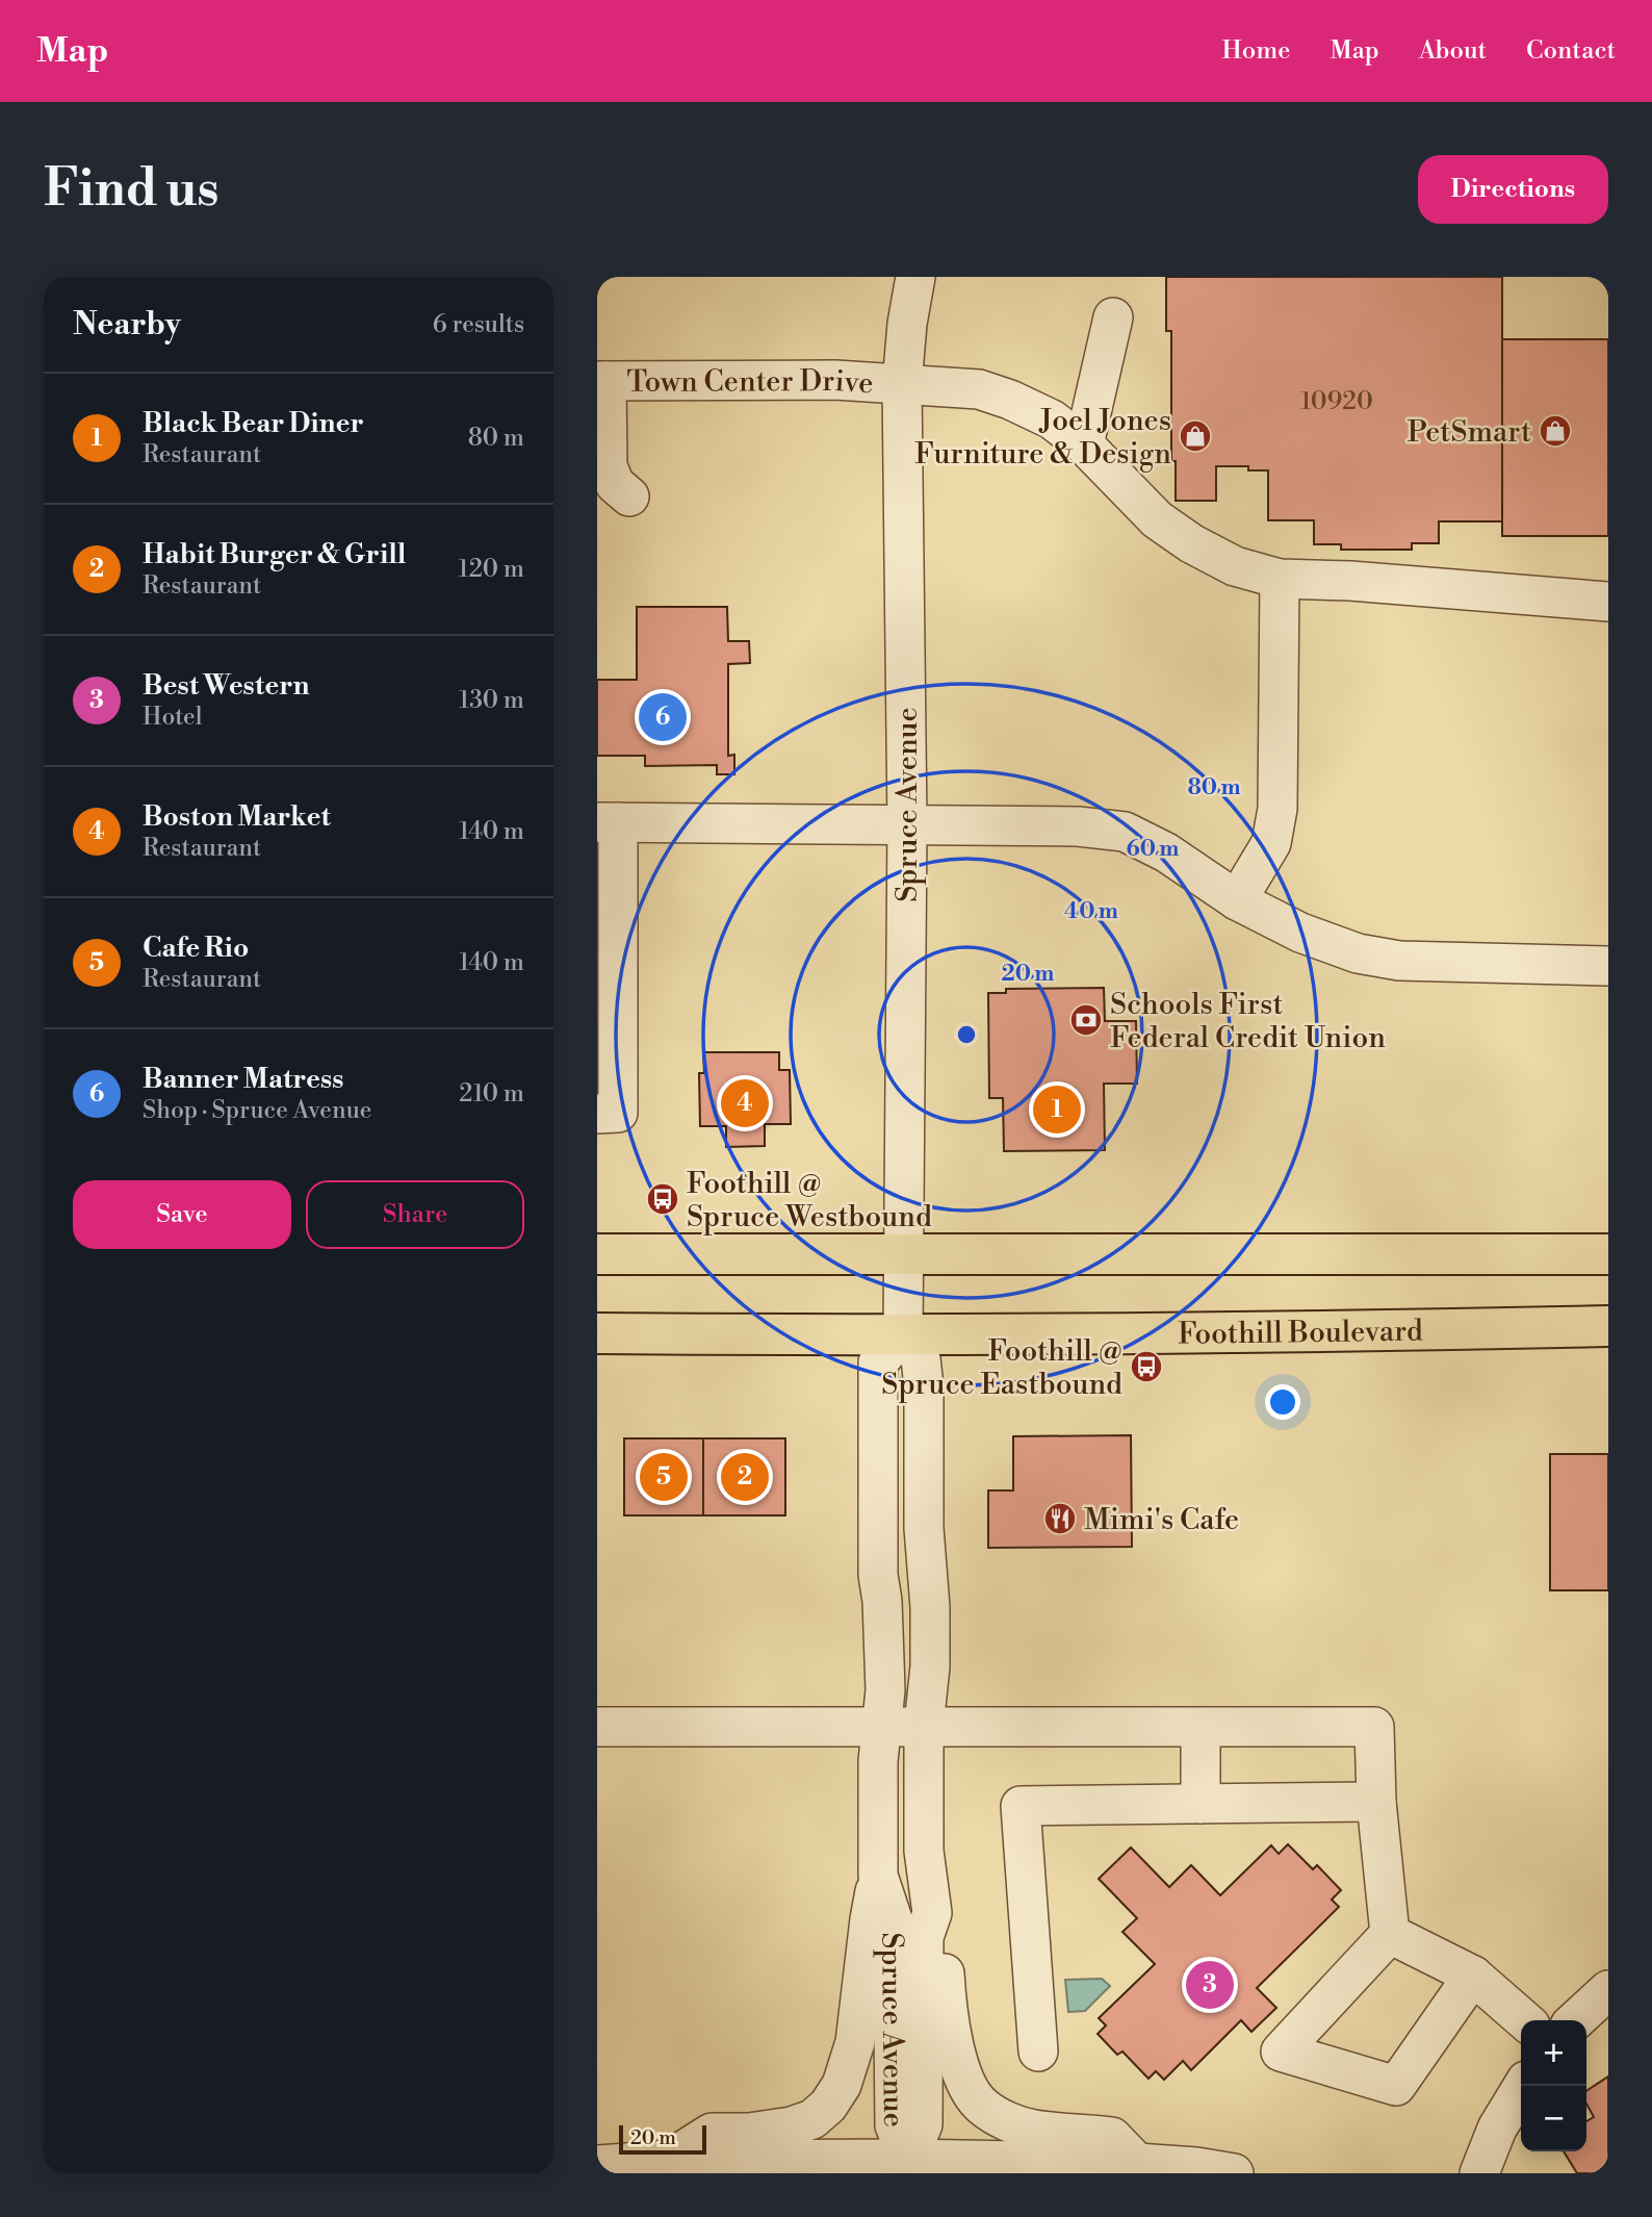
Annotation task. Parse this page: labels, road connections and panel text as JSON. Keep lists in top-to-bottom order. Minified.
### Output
{"streets":{"main road":["Foothill Boulevard"],"street":["Town Center Drive","Spruce Avenue"]},"crossings":[["Town Center Drive","Spruce Avenue"],["Spruce Avenue","Foothill Boulevard"]],"places":{"shop":["PetSmart","Joel Jones Furniture & Design"],"bank":["Schools First Federal Credit Union"],"bus stop":["Foothill @ Spruce Westbound","Foothill @ Spruce Eastbound"],"restaurant":["Mimi's Cafe"]},"house_numbers":["10920"],"scale_bar":"20 m","page":{"header":"Map","nav":["Home","Map","About","Contact"],"buttons":["Directions",["Save","Share"]],"title":"Find us","heading":["Nearby","6 results"],"list":[{"mark":"1","name":"Black Bear Diner","note":"Restaurant","value":"80 m"},{"mark":"2","name":"Habit Burger & Grill","note":"Restaurant","value":"120 m"},{"mark":"3","name":"Best Western","note":"Hotel","value":"130 m"},{"mark":"4","name":"Boston Market","note":"Restaurant","value":"140 m"},{"mark":"5","name":"Cafe Rio","note":"Restaurant","value":"140 m"},{"mark":"6","name":"Banner Matress","note":"Shop · Spruce Avenue","value":"210 m"}],"pins":["6","4","1","2","5","3"],"map_buttons":["+","−"],"scale":"20 m"},"rings":["80 m","60 m","40 m","20 m"]}
